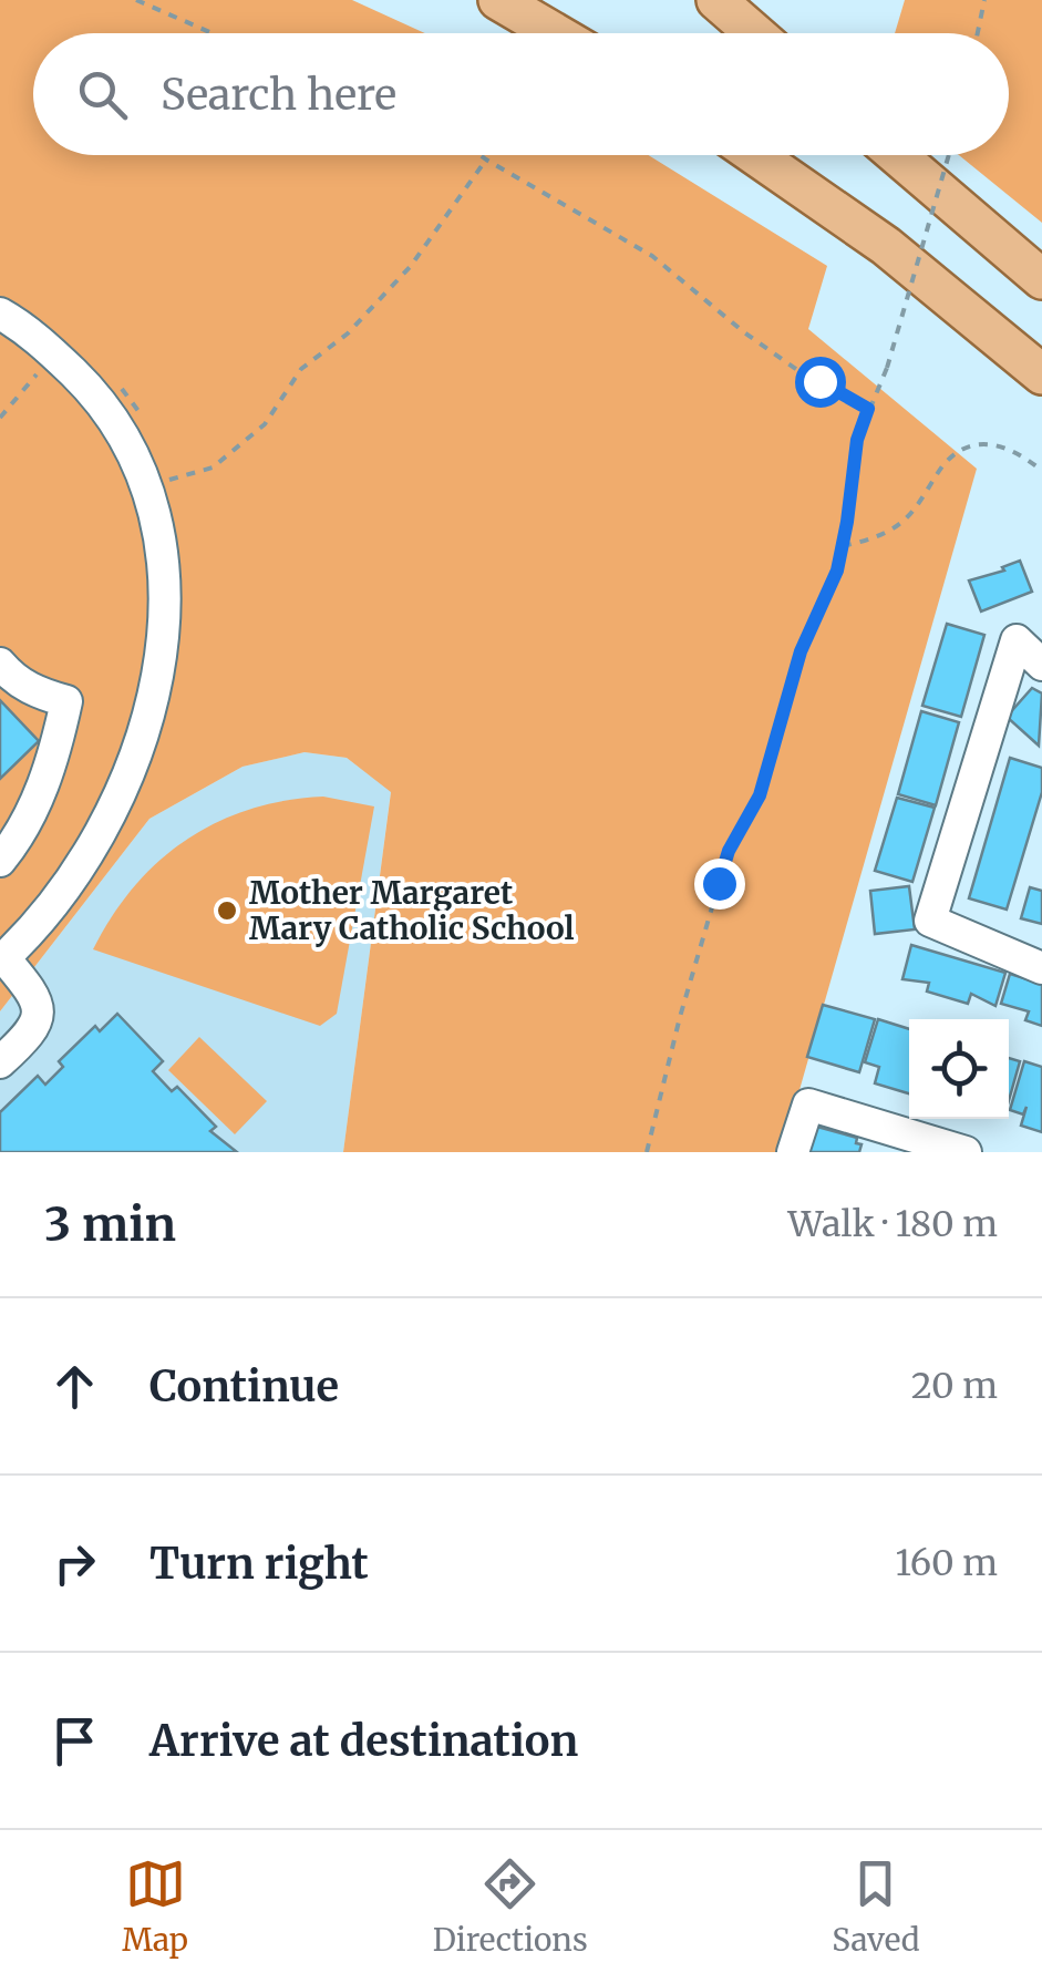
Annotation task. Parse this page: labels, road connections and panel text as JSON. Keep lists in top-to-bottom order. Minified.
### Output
{"places":["Mother Margaret Mary Catholic School"],"page":{"search":"Search here","heading":["3 min","Walk · 180 m"],"list":[["Continue","20 m"],["Turn right","160 m"],"Arrive at destination"],"nav":["Map","Directions","Saved"]}}
